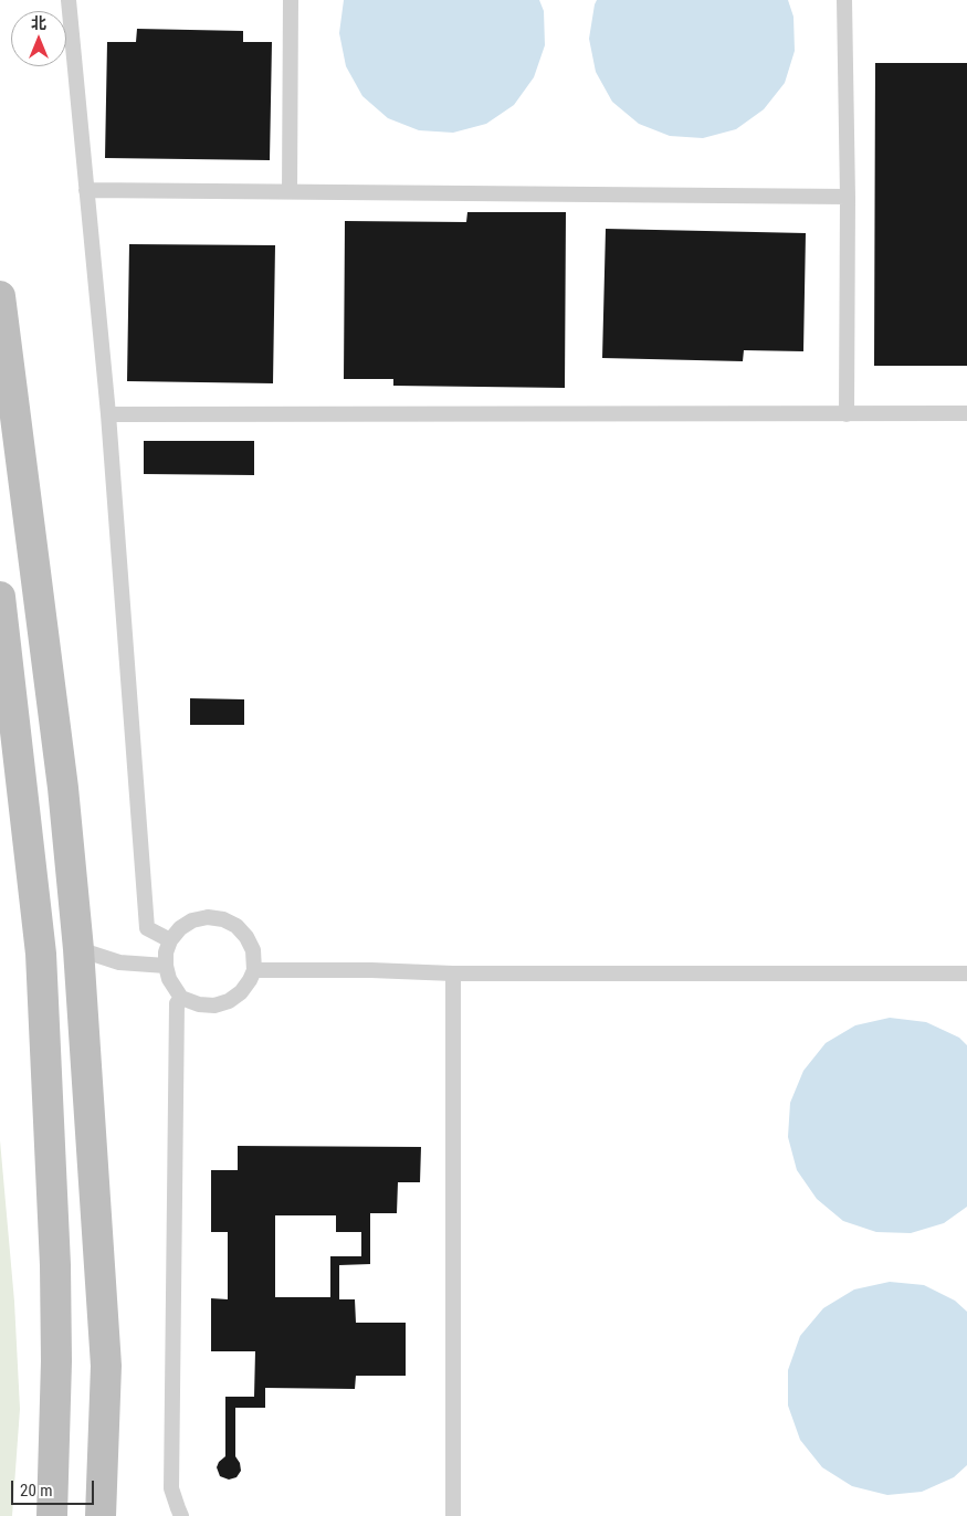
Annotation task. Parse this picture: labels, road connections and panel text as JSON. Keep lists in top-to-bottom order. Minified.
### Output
{"scale_bar":"20 m","north":"top"}
